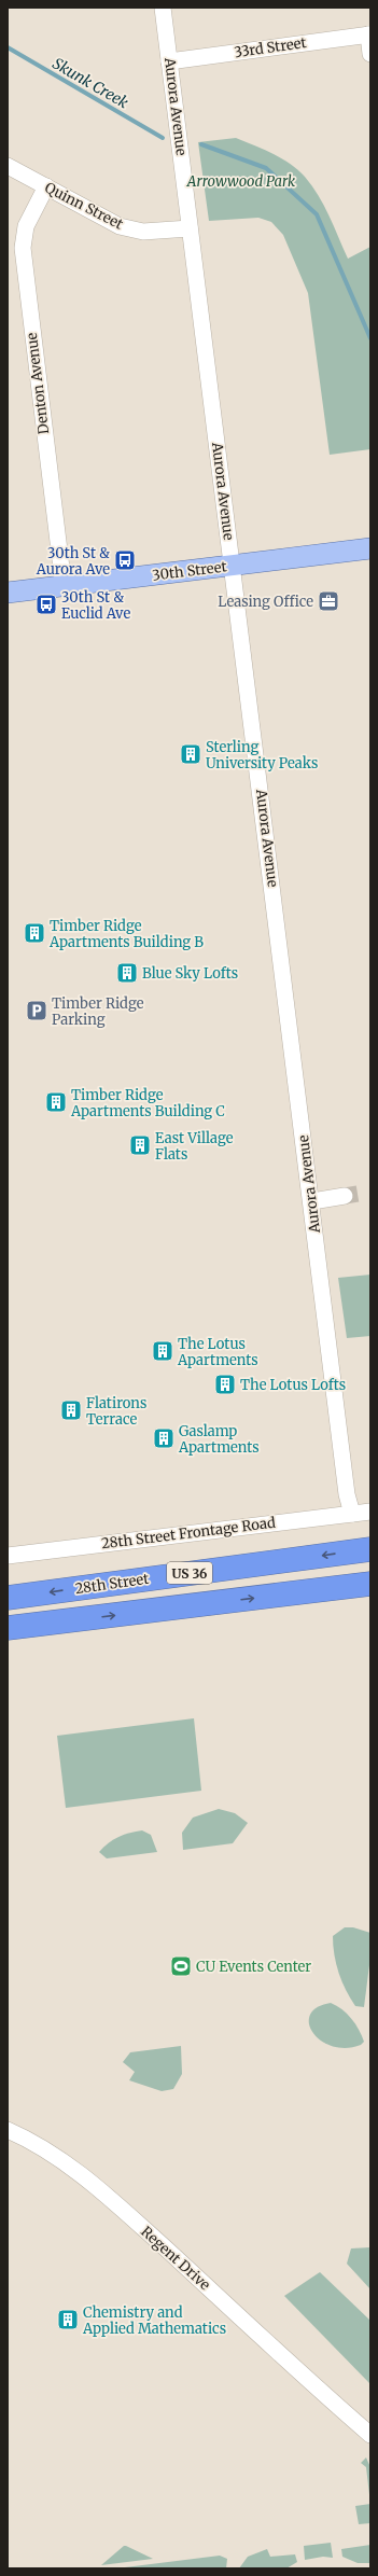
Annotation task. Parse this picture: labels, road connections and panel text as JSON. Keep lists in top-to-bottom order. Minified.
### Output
{"streets":{"highway":["US 36","28th Street"],"main road":["30th Street"],"street":["33rd Street","Aurora Avenue","Quinn Street","Denton Avenue","28th Street Frontage Road","Regent Drive"]},"crossings":[["33rd Street","Aurora Avenue"],["Aurora Avenue","Quinn Street"],["Aurora Avenue","30th Street"],["Aurora Avenue","28th Street Frontage Road"],["Quinn Street","Denton Avenue"],["Denton Avenue","30th Street"]],"water":["Skunk Creek"],"parks":["Arrowwood Park"],"places":{"bus stop":["30th St & Aurora Ave","30th St & Euclid Ave"],"office":["Leasing Office"],"building":["Sterling University Peaks","Timber Ridge Apartments Building B","Blue Sky Lofts","Timber Ridge Apartments Building C","East Village Flats","The Lotus Apartments","The Lotus Lofts","Flatirons Terrace","Gaslamp Apartments","Chemistry and Applied Mathematics"],"parking":["Timber Ridge Parking"],"sports":["CU Events Center"]}}
